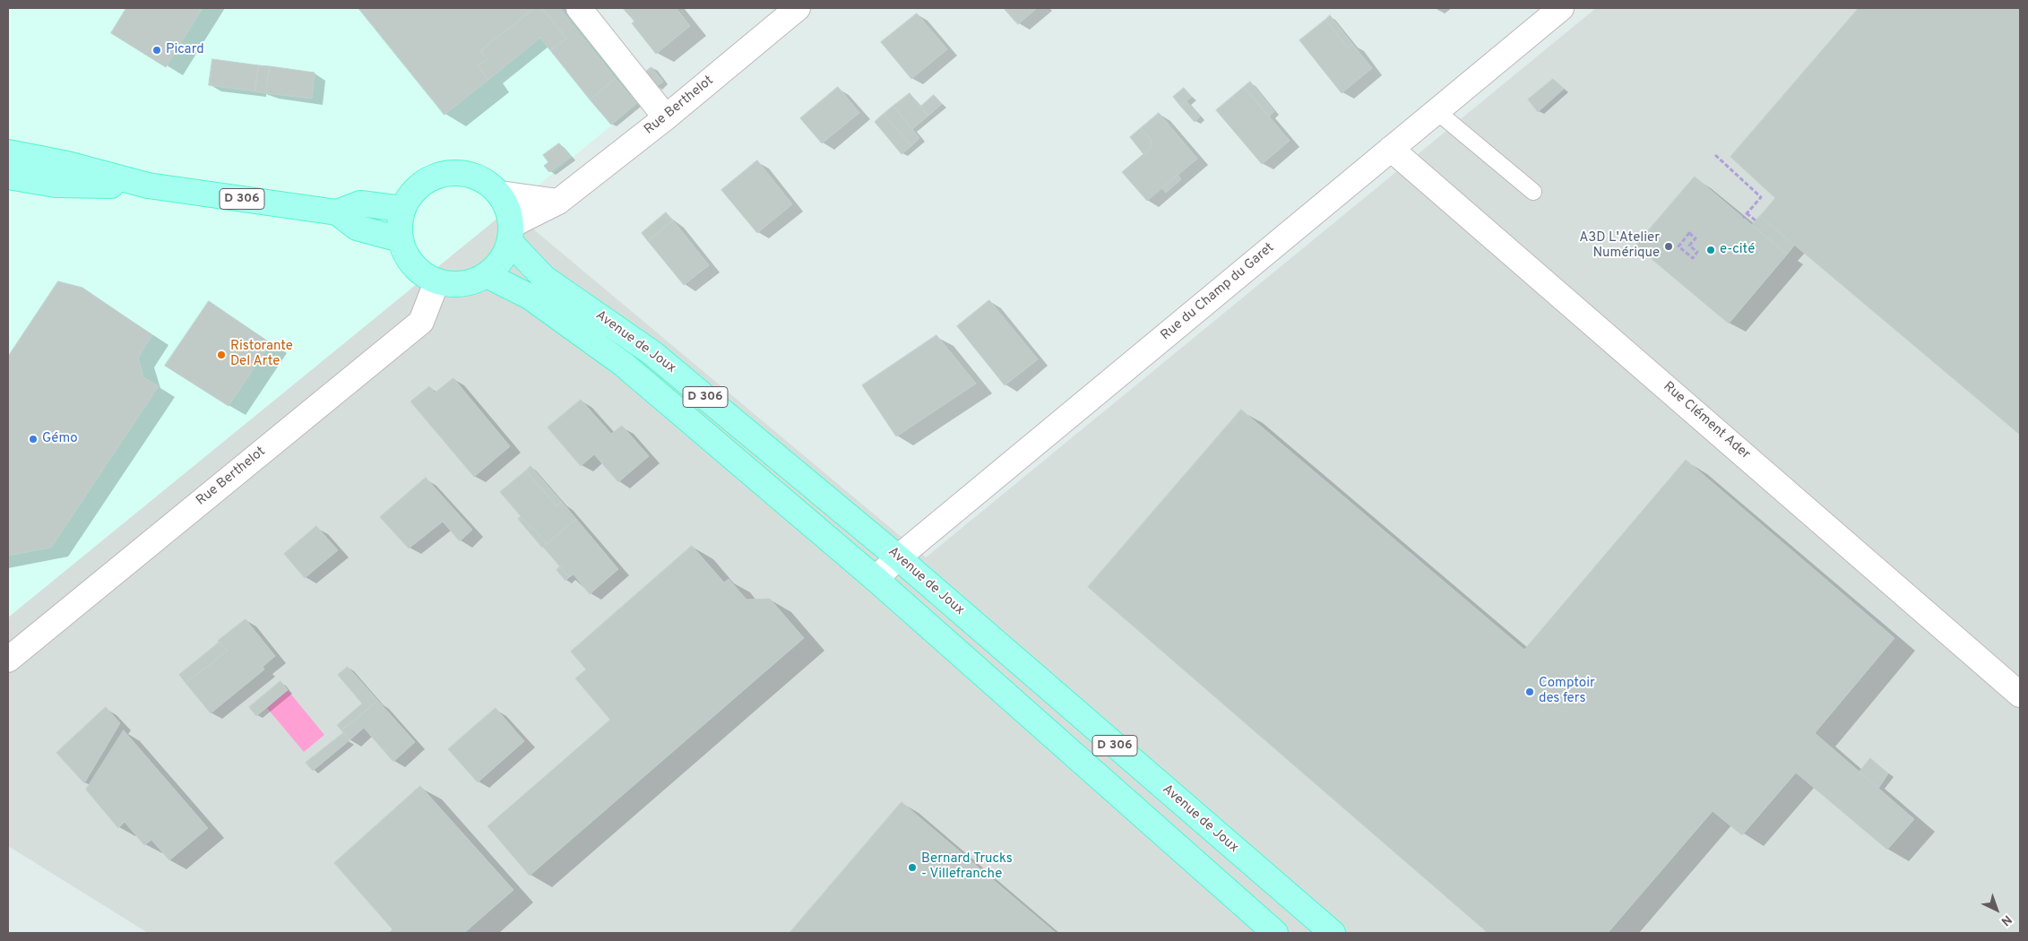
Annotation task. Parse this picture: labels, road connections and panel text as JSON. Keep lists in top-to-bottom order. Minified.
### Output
{"streets":{"main road":["D 306","Avenue de Joux"],"street":["Rue Berthelot","Rue du Champ du Garet","Rue Clément Ader"]},"crossings":[["Rue Berthelot","D 306"],["Rue Berthelot","Avenue de Joux"],["D 306","Avenue de Joux"],["Rue du Champ du Garet","Avenue de Joux"],["Rue du Champ du Garet","Rue Clément Ader"]],"places":["Picard","A3D L'Atelier Numérique","e-cité","Ristorante Del Arte","Gémo","Comptoir des fers","Bernard Trucks - Villefranche"],"north":"bottom right"}
